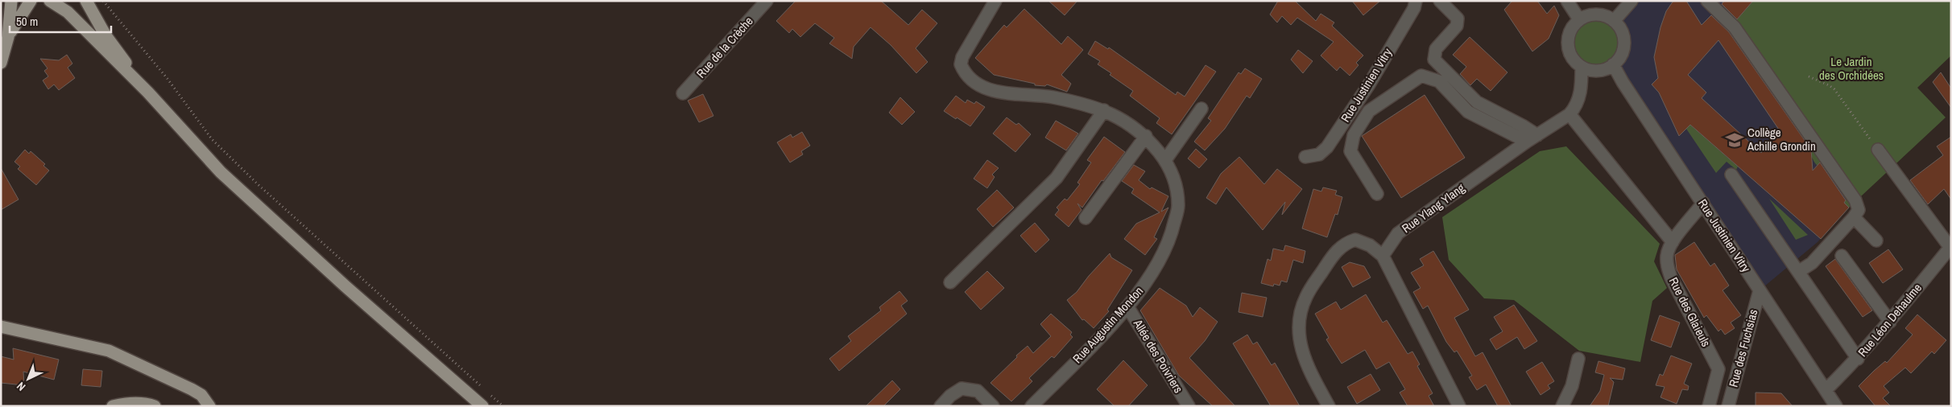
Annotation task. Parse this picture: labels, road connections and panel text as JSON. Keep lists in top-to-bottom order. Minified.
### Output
{"streets":{"street":["Rue de la Crèche","Rue Justinien Vitry","Rue Ylang Ylang","Rue des Glaieuls","Rue Léon Dehaulme","Rue Augustin Mondon","Rue des Fuchsias","Allée des Poivriers"]},"crossings":[["Rue Justinien Vitry","Rue Ylang Ylang"],["Rue Justinien Vitry","Rue des Glaieuls"],["Rue Justinien Vitry","Rue Léon Dehaulme"],["Rue Justinien Vitry","Rue des Fuchsias"],["Rue Augustin Mondon","Allée des Poivriers"]],"parks":["Le Jardin des Orchidées"],"places":{"school or university":["Collège Achille Grondin"]},"scale_bar":"50 m","north":"bottom left"}
